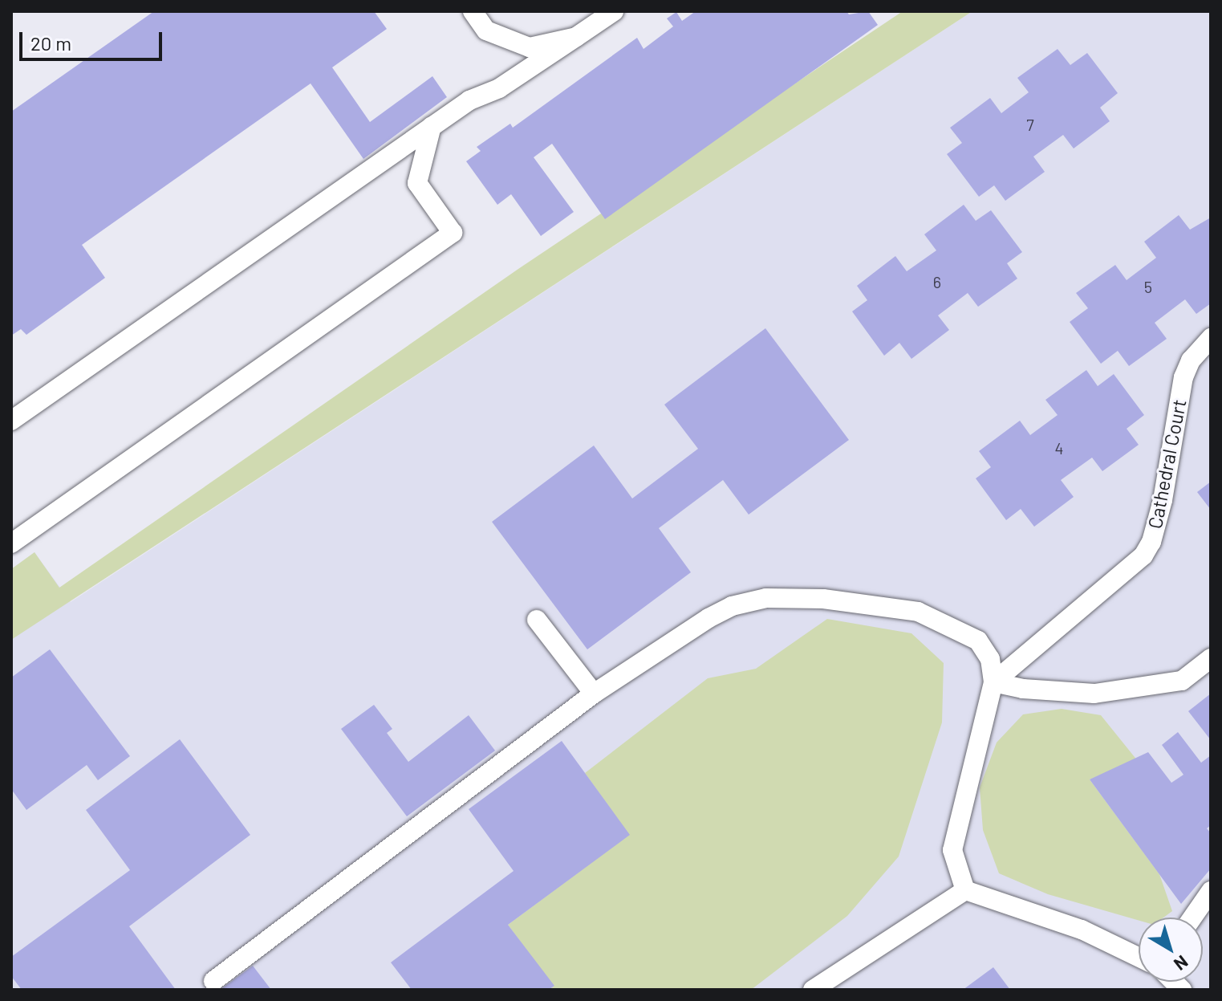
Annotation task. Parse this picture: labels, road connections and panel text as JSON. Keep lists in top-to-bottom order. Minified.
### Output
{"streets":{"lane":["Cathedral Court"]},"house_numbers":["7","6","5","4"],"scale_bar":"20 m","north":"bottom right"}
